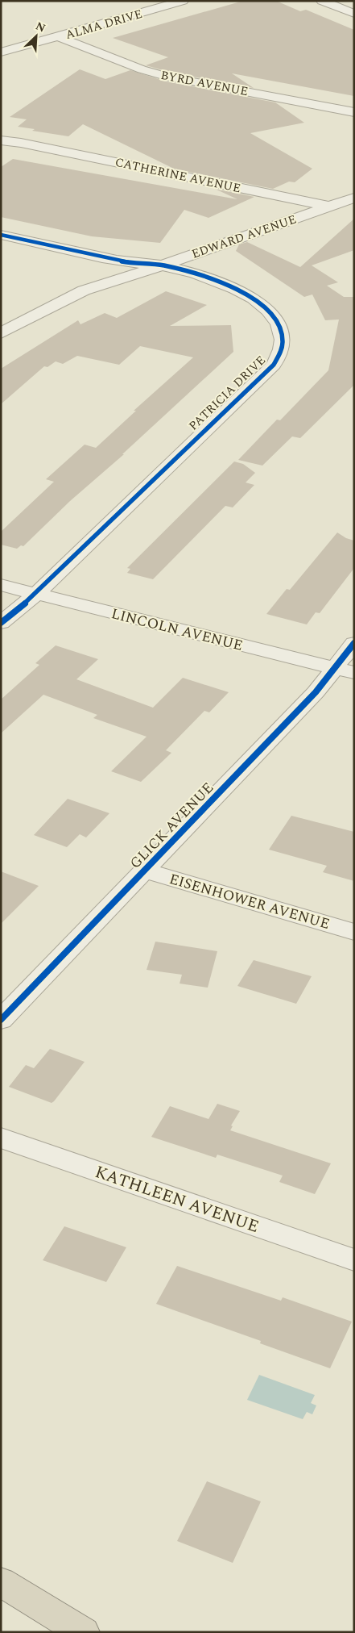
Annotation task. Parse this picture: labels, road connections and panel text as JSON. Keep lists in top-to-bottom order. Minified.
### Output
{"streets":{"street":["ALMA DRIVE","BYRD AVENUE","CATHERINE AVENUE","EDWARD AVENUE","PATRICIA DRIVE","LINCOLN AVENUE","GLICK AVENUE","EISENHOWER AVENUE","KATHLEEN AVENUE"]},"crossings":[["ALMA DRIVE","BYRD AVENUE"],["CATHERINE AVENUE","EDWARD AVENUE"],["EDWARD AVENUE","PATRICIA DRIVE"],["PATRICIA DRIVE","LINCOLN AVENUE"],["LINCOLN AVENUE","GLICK AVENUE"],["GLICK AVENUE","EISENHOWER AVENUE"]],"north":"top right"}
